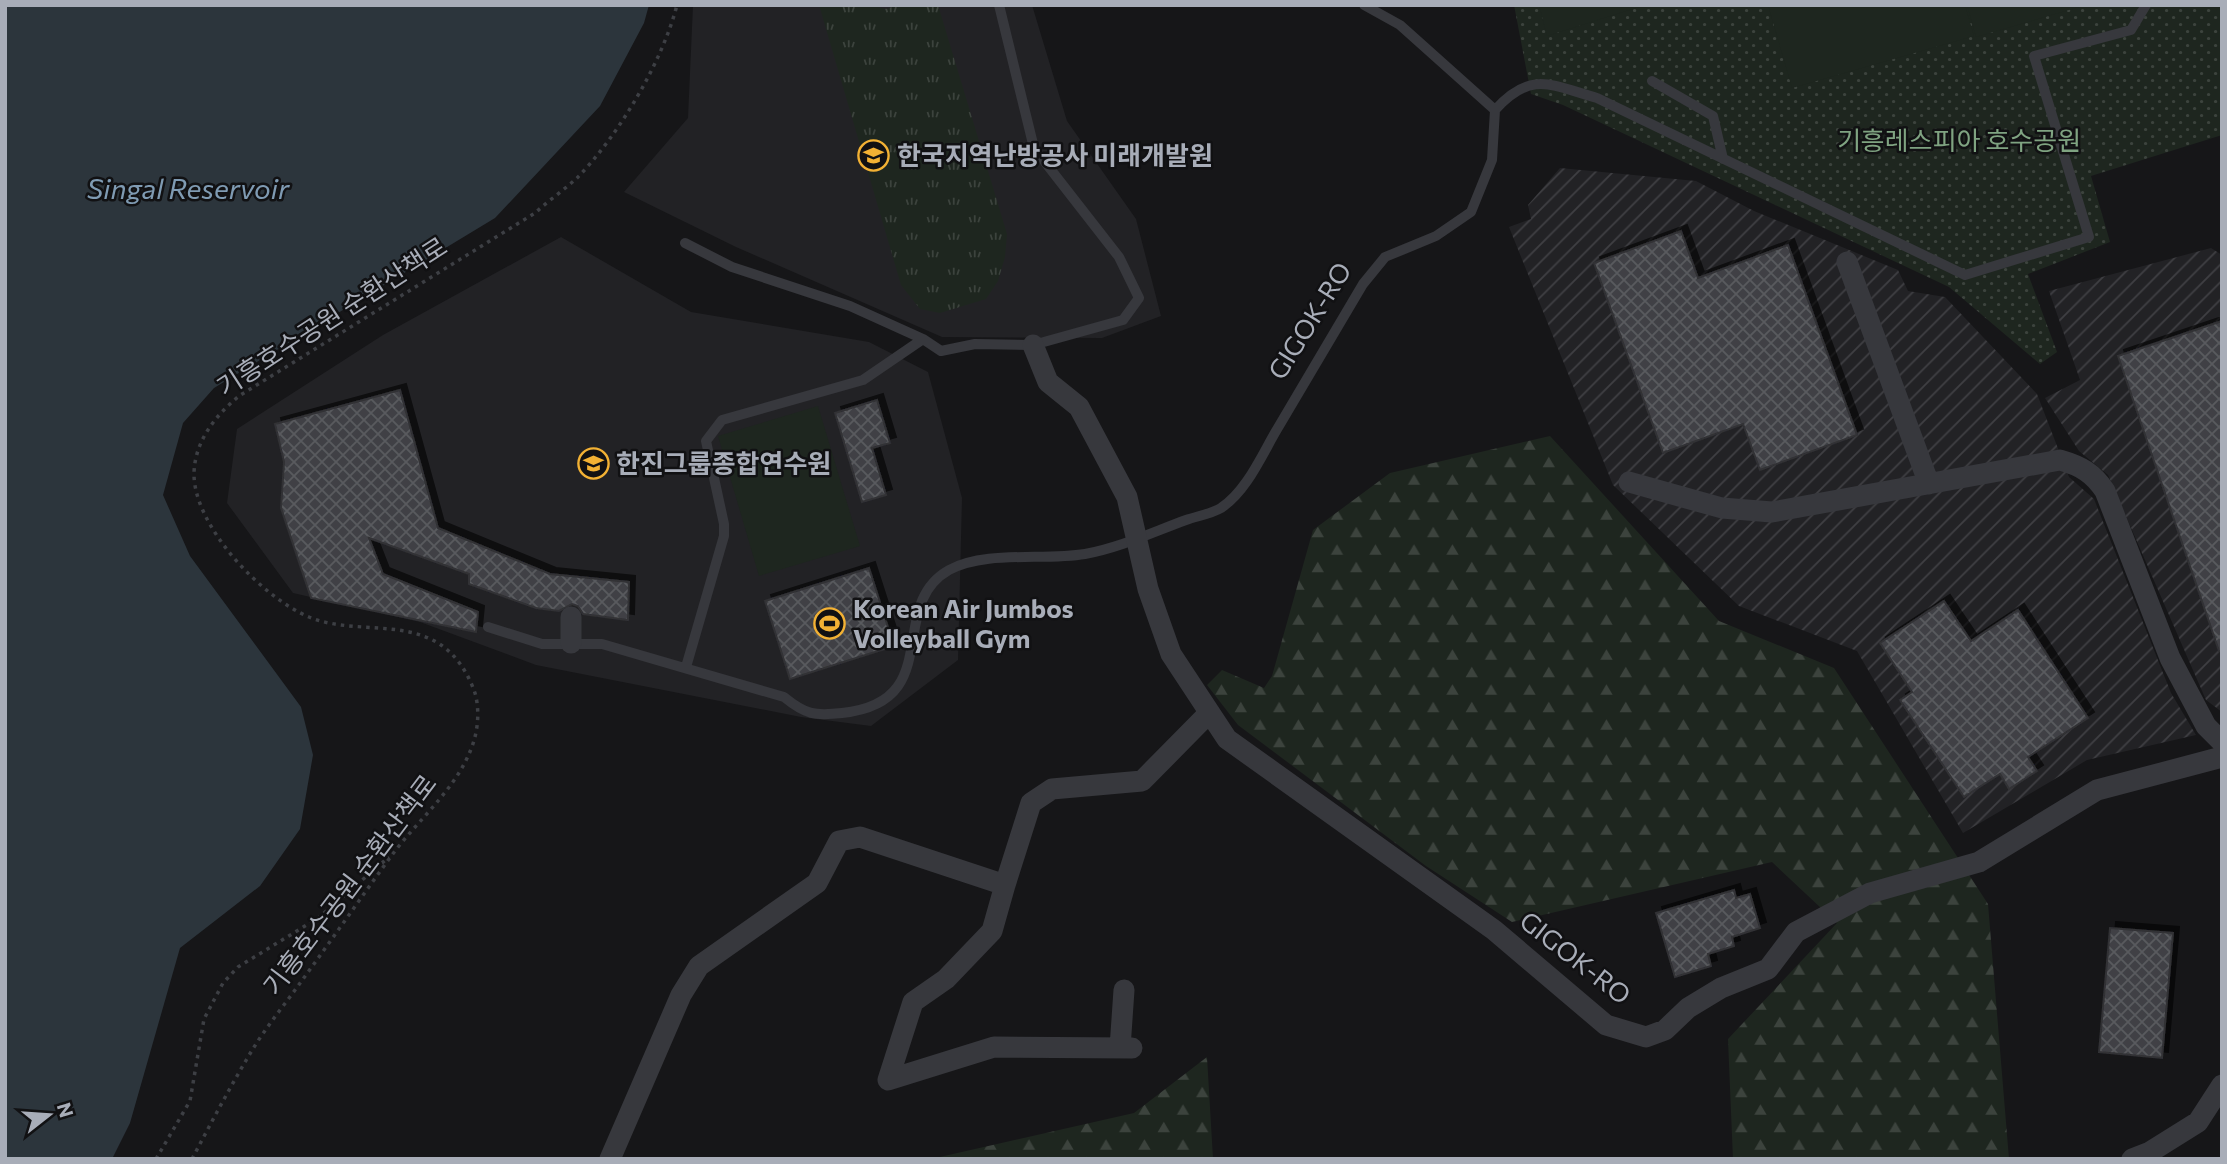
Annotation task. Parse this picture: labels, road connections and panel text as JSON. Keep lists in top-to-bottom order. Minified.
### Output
{"streets":{"street":["GIGOK-RO"],"path":["기흥호수공원 순환산책로"]},"water":["Singal Reservoir"],"parks":["기흥레스피아 호수공원"],"places":{"school or university":["한국지역난방공사 미래개발원","한진그룹종합연수원"],"sports":["Korean Air Jumbos Volleyball Gym"]},"north":"right"}
